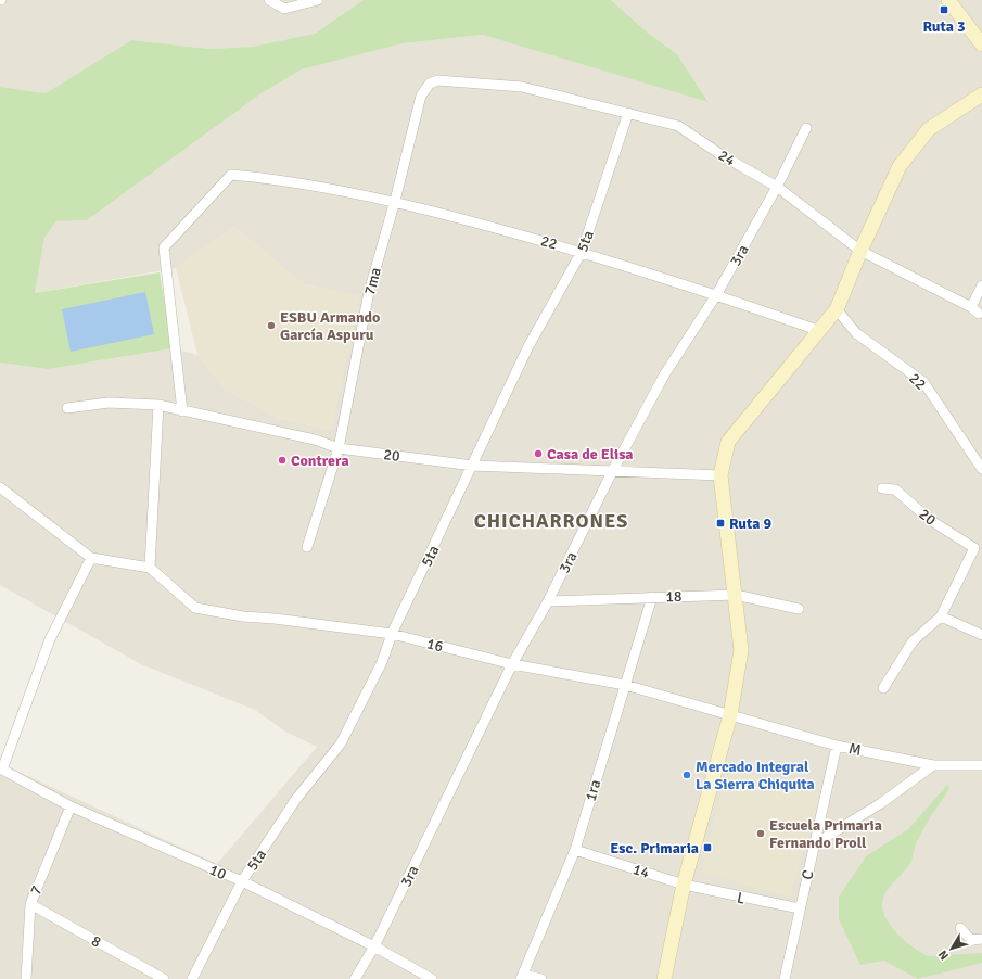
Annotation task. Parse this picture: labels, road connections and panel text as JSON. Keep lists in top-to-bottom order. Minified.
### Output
{"streets":{"street":["24","5ta","22","3ra","7ma","20","18","16","M","1ra","14","10","C","7","L","8"]},"crossings":[["24","5ta"],["24","3ra"],["24","7ma"],["5ta","22"],["5ta","20"],["5ta","16"],["5ta","10"],["22","3ra"],["22","7ma"],["22","20"],["3ra","20"],["3ra","18"],["3ra","16"],["3ra","10"],["7ma","20"],["18","1ra"],["16","M"],["16","1ra"],["M","C"],["1ra","14"],["14","L"],["10","7"],["C","L"],["7","8"]],"districts":["CHICHARRONES"],"places":{"transit":["Ruta 3","Ruta 9","Esc. Primaria"],"other":["ESBU Armando García Aspuru","Casa de Elisa","Contrera","Mercado Integral La Sierra Chiquita","Escuela Primaria Fernando Proll"]},"north":"bottom left"}
